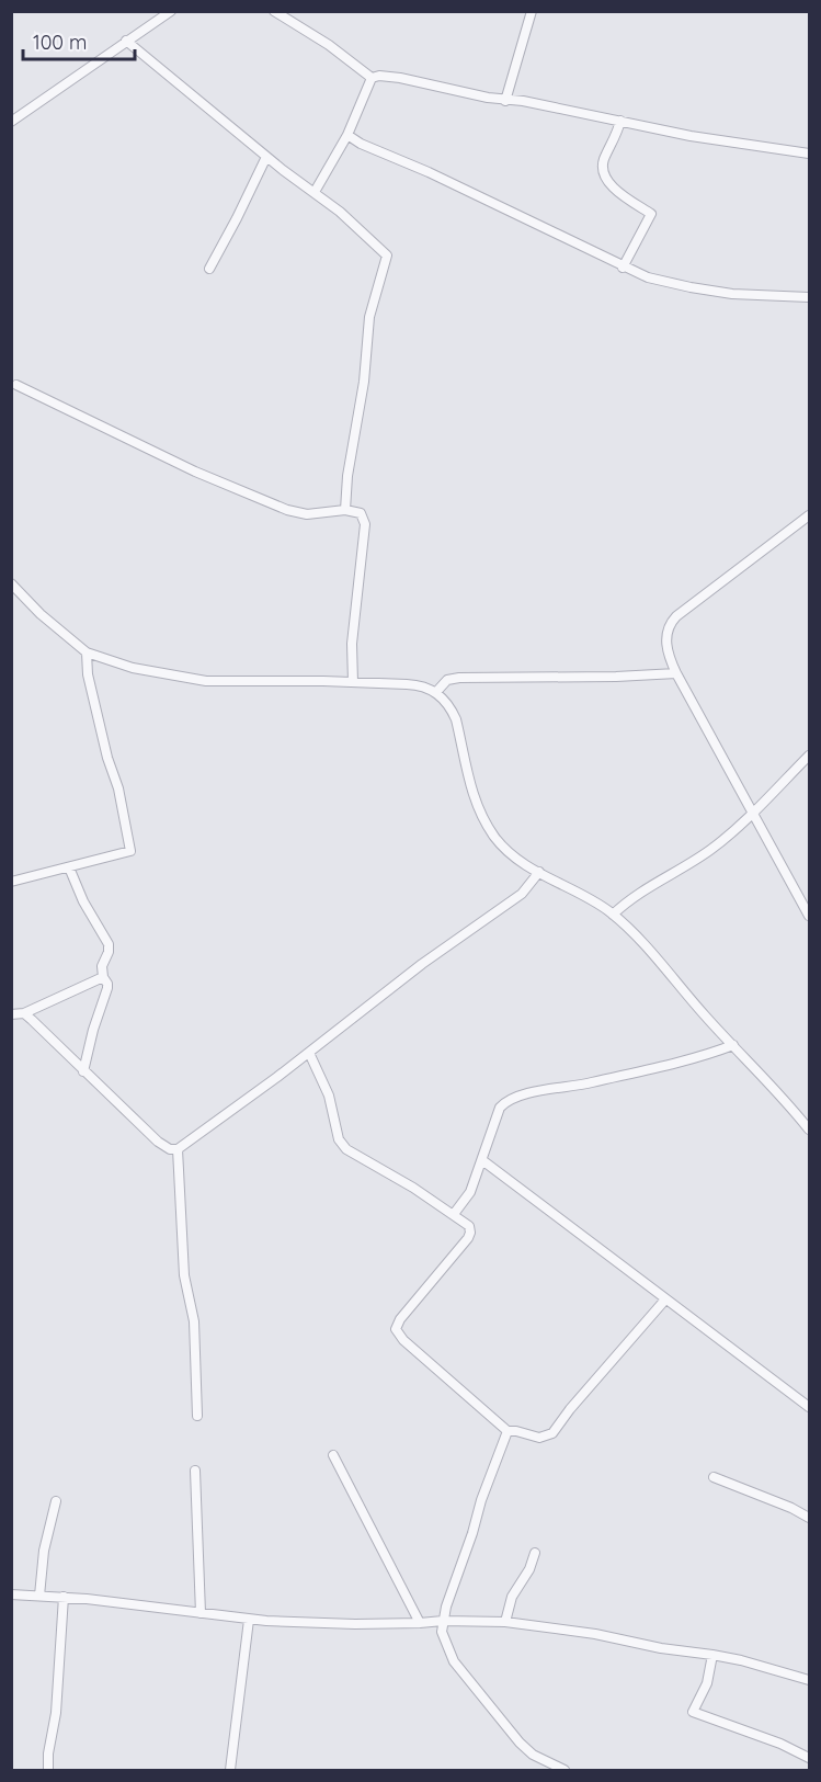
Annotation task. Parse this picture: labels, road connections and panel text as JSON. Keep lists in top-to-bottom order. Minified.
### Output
{"scale_bar":"100 m"}
